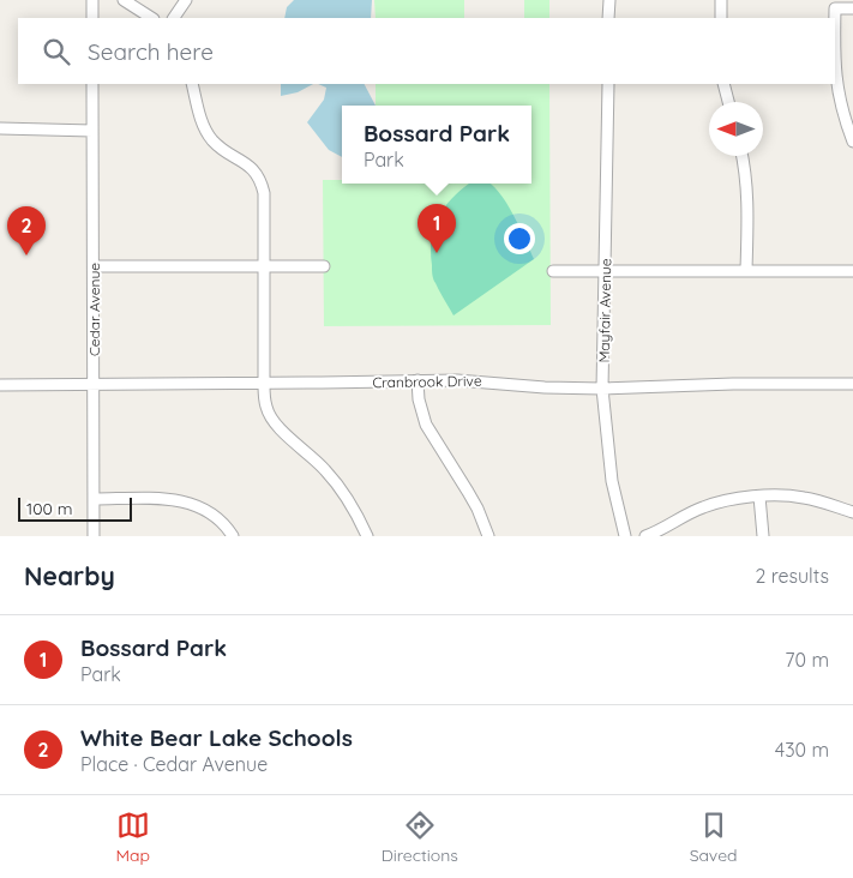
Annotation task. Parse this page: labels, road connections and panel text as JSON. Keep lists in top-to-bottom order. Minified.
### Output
{"streets":{"street":["Cedar Avenue","Mayfair Avenue","Cranbrook Drive"]},"crossings":[["Cedar Avenue","Cranbrook Drive"],["Mayfair Avenue","Cranbrook Drive"]],"scale_bar":"100 m","north":"left","page":{"search":"Search here","popup":["Bossard Park","Park"],"pins":["1","2"],"scale":"100 m","heading":["Nearby","2 results"],"list":[{"mark":"1","name":"Bossard Park","note":"Park","value":"70 m"},{"mark":"2","name":"White Bear Lake Schools","note":"Place · Cedar Avenue","value":"430 m"}],"nav":["Map","Directions","Saved"]}}
